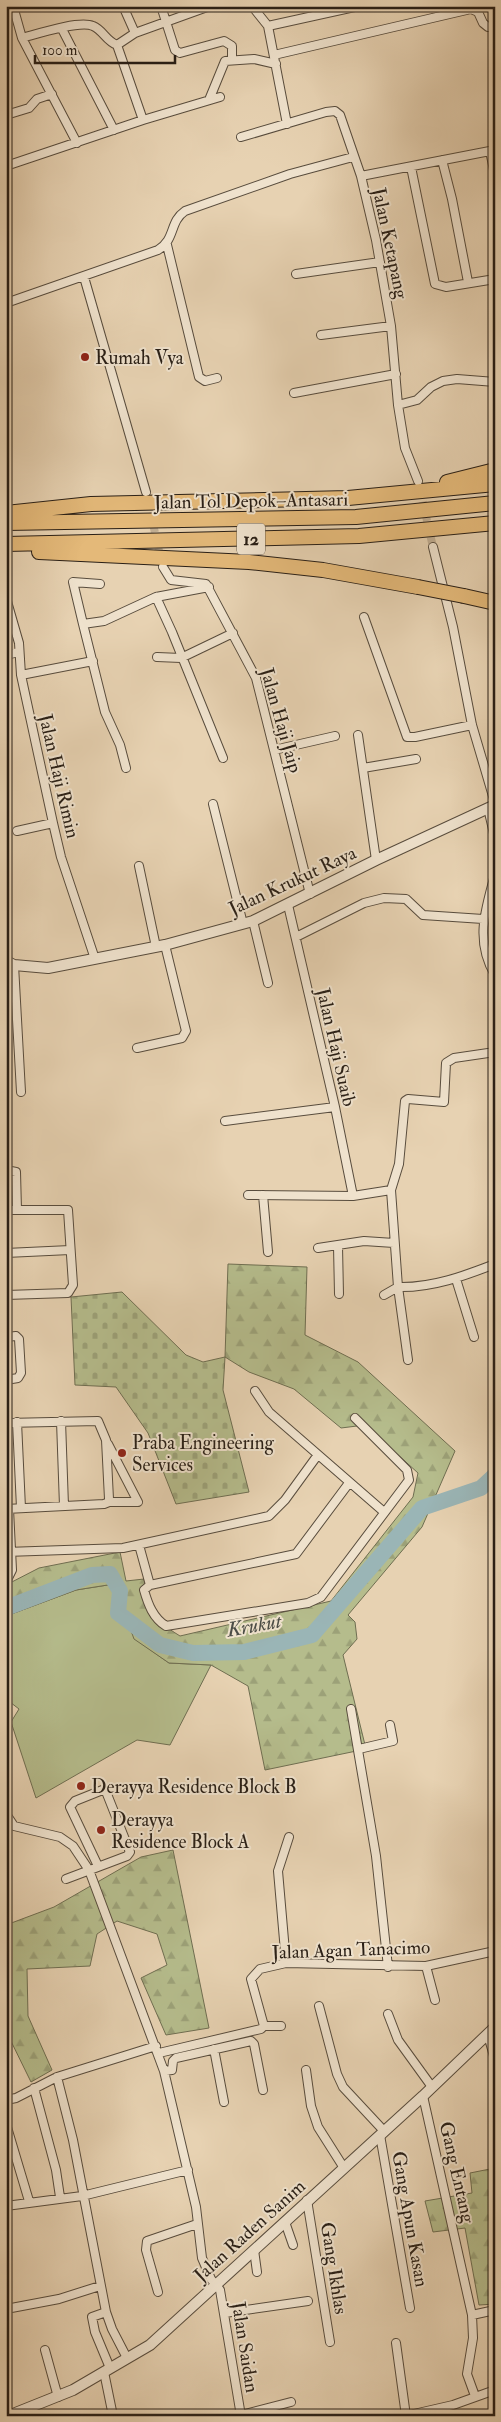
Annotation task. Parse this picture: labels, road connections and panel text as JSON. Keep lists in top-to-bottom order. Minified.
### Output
{"streets":{"highway":["Jalan Tol Depok–Antasari","12"],"street":["Jalan Ketapang","Jalan Haji Jaip","Jalan Haji Rimin","Jalan Krukut Raya","Jalan Haji Suaib","Jalan Agan Tanacimo","Gang Entang","Gang Apun Kasan","Jalan Raden Sanim","Gang Ikhlas","Jalan Saidan"]},"crossings":[["Jalan Haji Jaip","Jalan Krukut Raya"],["Jalan Haji Rimin","Jalan Krukut Raya"],["Jalan Krukut Raya","Jalan Haji Suaib"],["Gang Entang","Jalan Raden Sanim"],["Gang Apun Kasan","Jalan Raden Sanim"],["Jalan Raden Sanim","Gang Ikhlas"],["Jalan Raden Sanim","Jalan Saidan"]],"water":["Krukut"],"places":["Rumah Vya","Praba Engineering Services","Derayya Residence Block B","Derayya Residence Block A"],"scale_bar":"100 m"}
